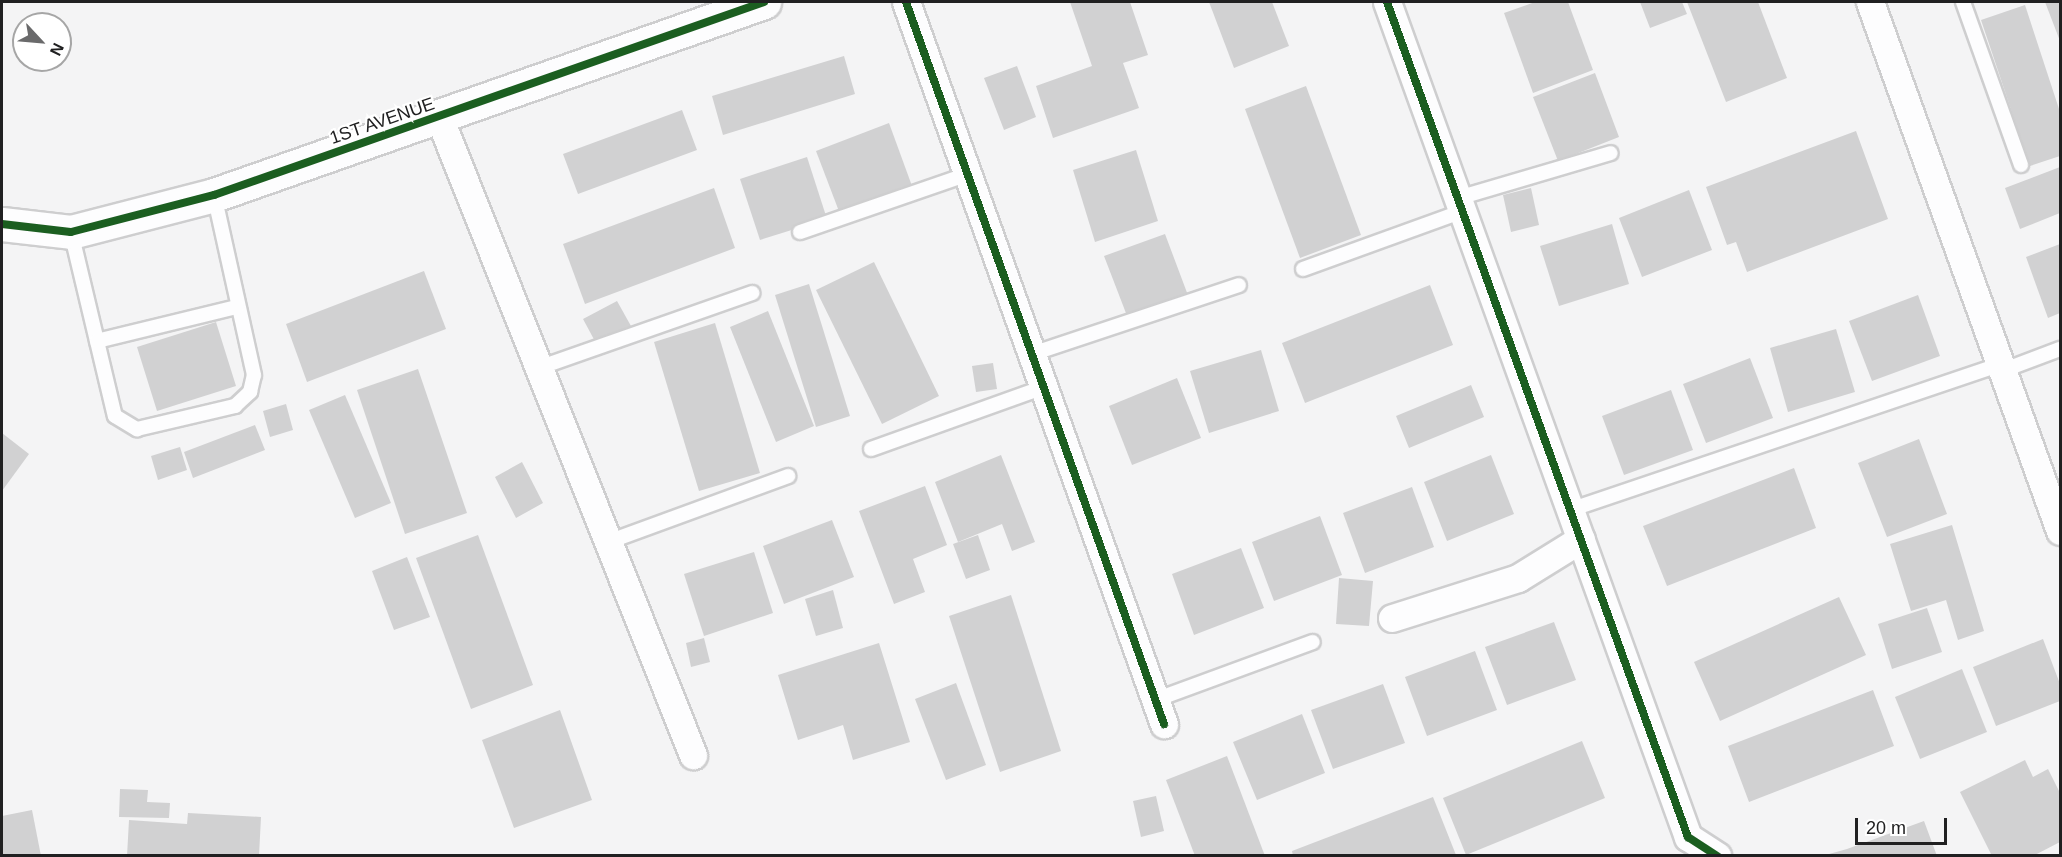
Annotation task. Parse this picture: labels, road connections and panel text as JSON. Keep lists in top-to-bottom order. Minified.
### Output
{"streets":{"street":["1ST AVENUE"]},"scale_bar":"20 m","north":"bottom right"}
